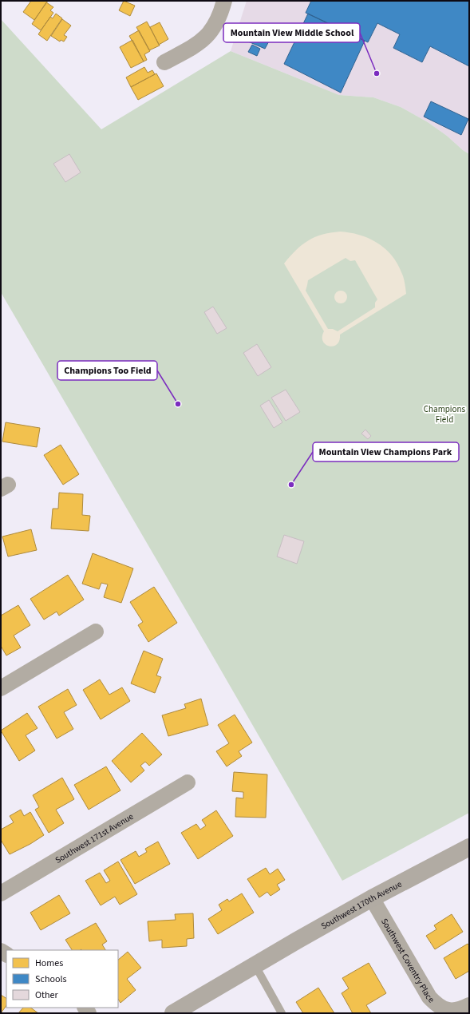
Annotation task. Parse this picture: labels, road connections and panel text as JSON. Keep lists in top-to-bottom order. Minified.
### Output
{"streets":{"main road":["Southwest 170th Avenue"],"street":["Southwest 171st Avenue","Southwest Coventry Place"]},"crossings":[["Southwest 170th Avenue","Southwest Coventry Place"]],"parks":["Champions Field"],"places":["Mountain View Middle School","Champions Too Field","Mountain View Champions Park"],"legend":["Homes","Schools","Other"]}
